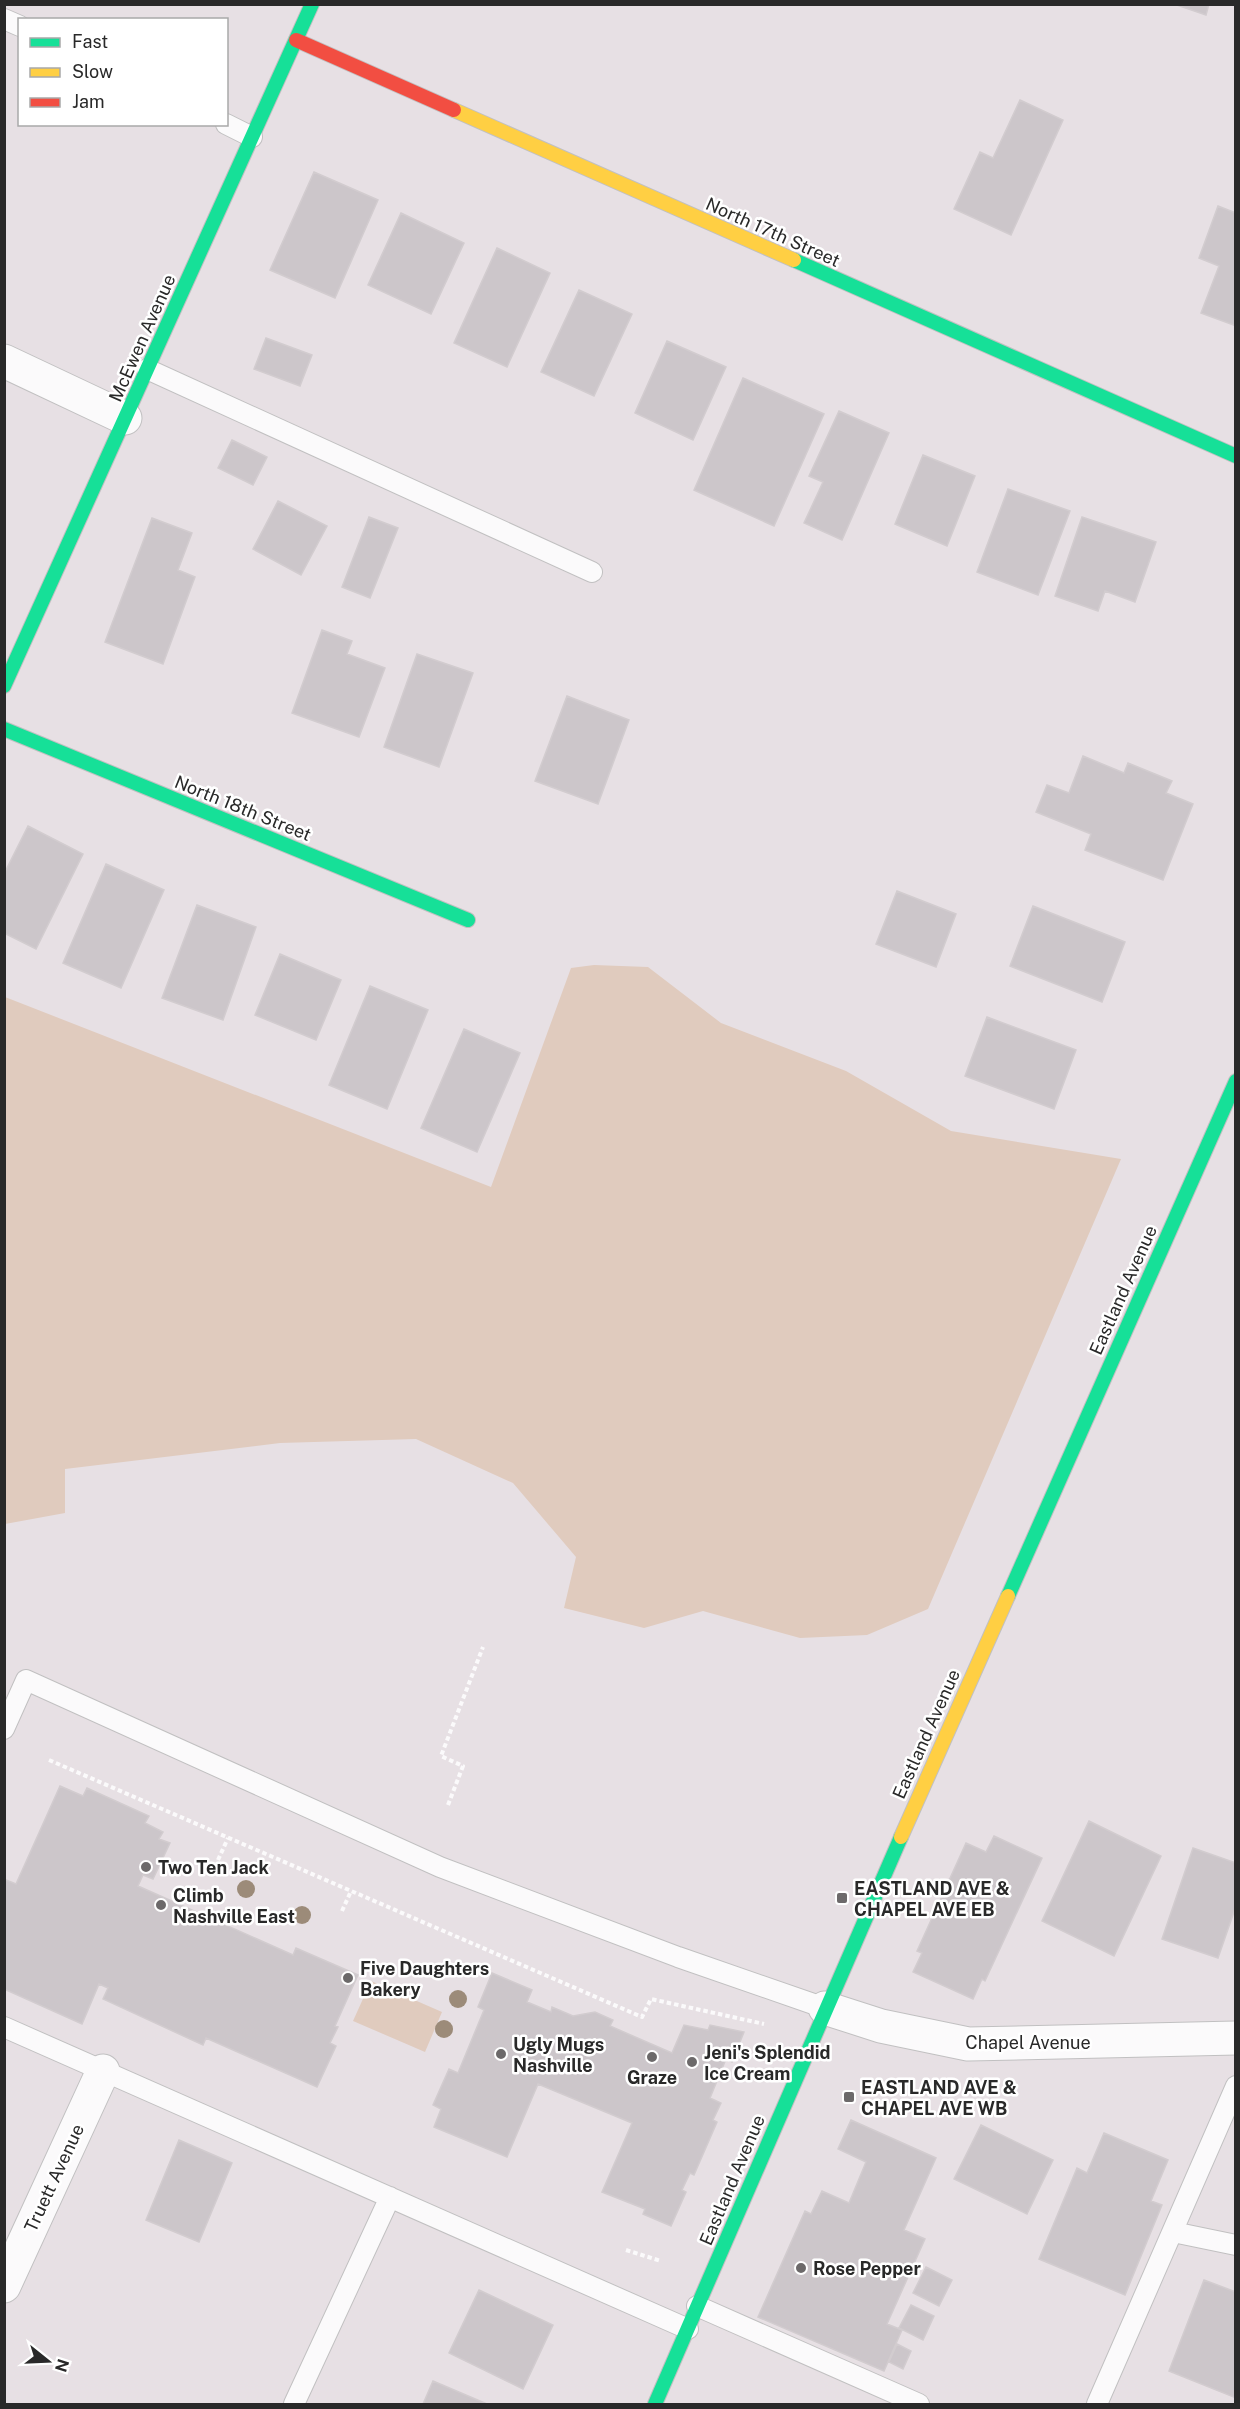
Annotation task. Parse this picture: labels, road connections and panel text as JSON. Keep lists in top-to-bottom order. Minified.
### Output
{"streets":{"street":["North 17th Street","McEwen Avenue","North 18th Street","Eastland Avenue","Chapel Avenue","Truett Avenue"]},"crossings":[["North 17th Street","McEwen Avenue"],["Eastland Avenue","Chapel Avenue"]],"places":{"other":["Two Ten Jack","Climb Nashville East","Five Daughters Bakery","Ugly Mugs Nashville","Graze","Jeni's Splendid Ice Cream","Rose Pepper"],"transit":["EASTLAND AVE & CHAPEL AVE EB","EASTLAND AVE & CHAPEL AVE WB"]},"legend":["Fast","Slow","Jam"],"north":"right"}
